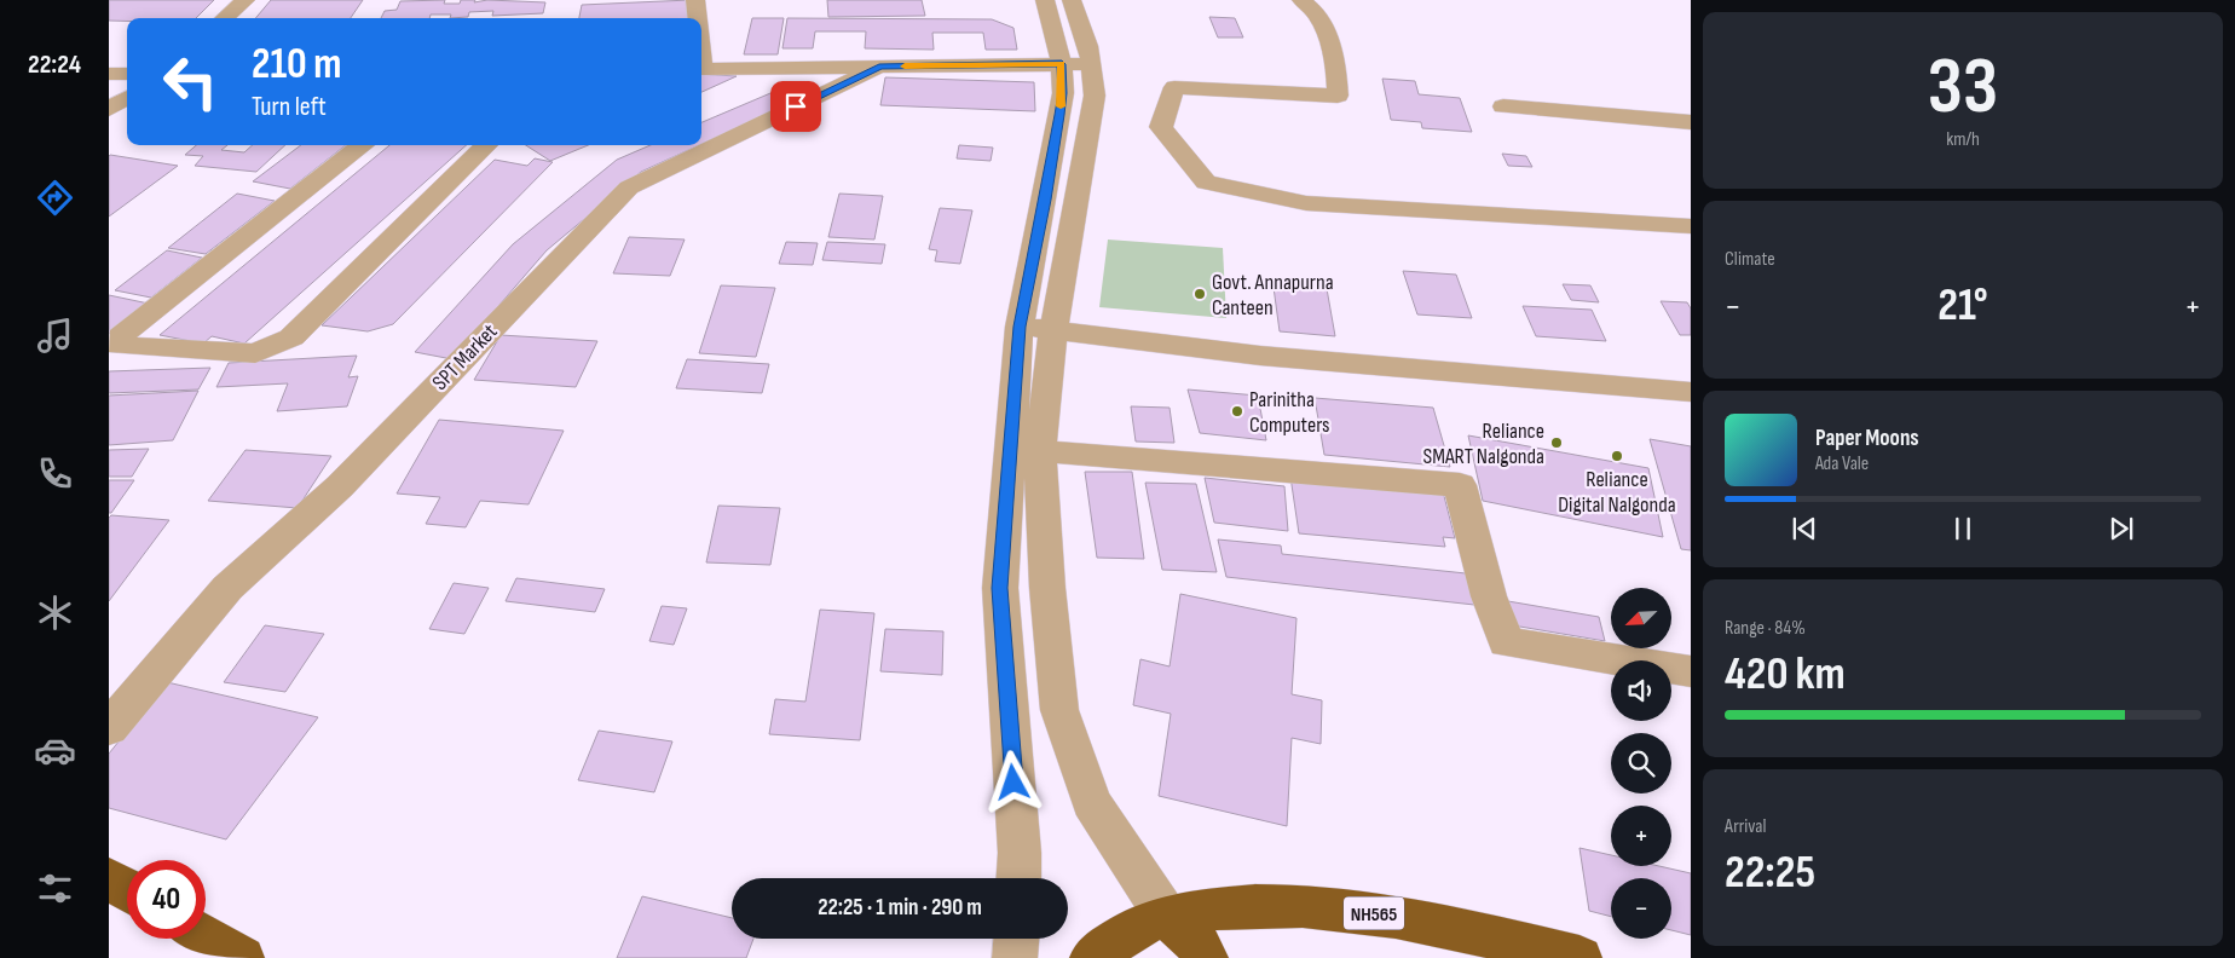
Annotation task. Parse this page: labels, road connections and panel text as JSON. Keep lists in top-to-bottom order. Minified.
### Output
{"streets":{"highway":["NH565"],"street":["SPT Market"]},"places":["Govt. Annapurna Canteen","Parinitha Computers","Reliance SMART Nalgonda","Reliance Digital Nalgonda"],"north":"bottom left","page":{"tabs":"22:24","tile":[["33","km/h"],"Climate",["Range · 84%","420 km"],["Arrival","22:25"]],"turn":["210 m","Turn left"],"heat":["−","21°","+"],"song":["Paper Moons","Ada Vale"],"map_buttons":["+","−"],"limit":"40","trip":"22:25 · 1 min · 290 m"}}
